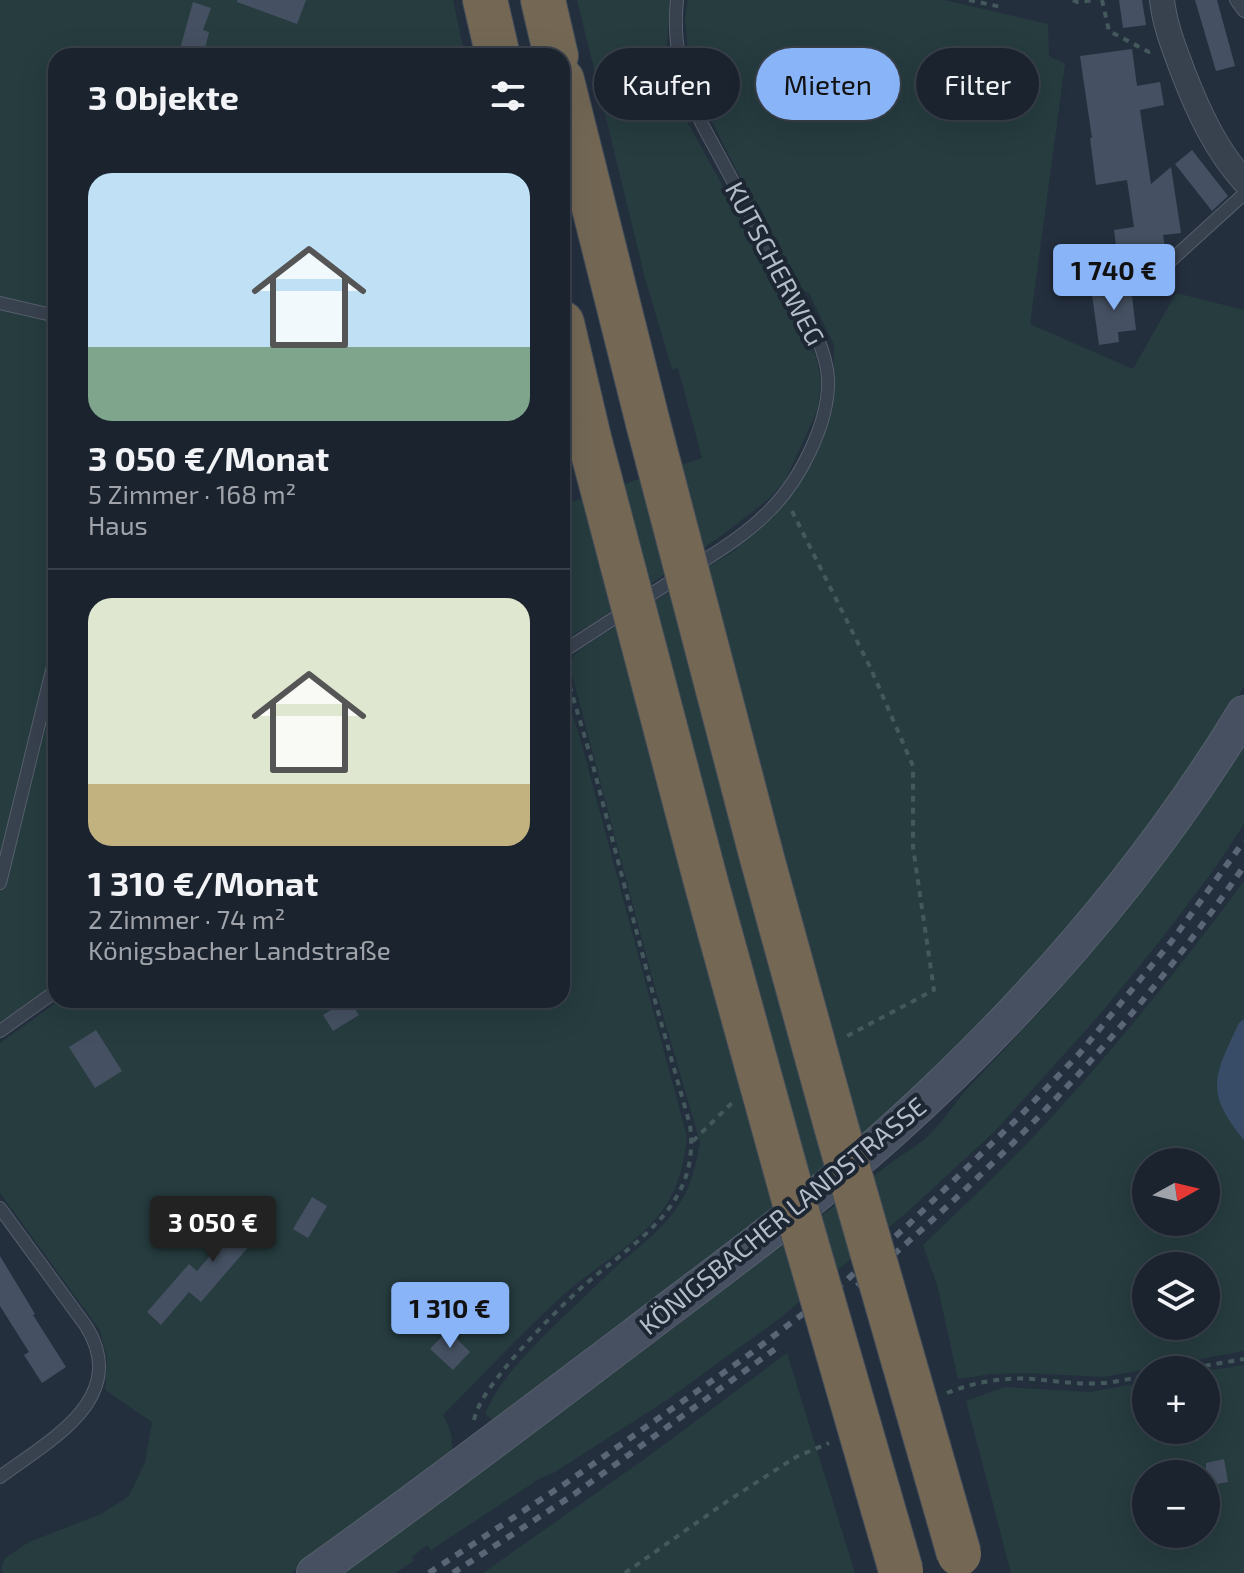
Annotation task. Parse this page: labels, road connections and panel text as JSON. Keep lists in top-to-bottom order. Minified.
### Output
{"streets":{"main road":["KÖNIGSBACHER LANDSTRASSE"],"lane":["KUTSCHERWEG"]},"north":"right","page":{"chip":["Kaufen","Mieten","Filter"],"heading":"3 Objekte","list":[{"name":"3 050 €/Monat","note":"5 Zimmer · 168 m² · Haus"},{"name":"1 310 €/Monat","note":"2 Zimmer · 74 m² · Königsbacher Landstraße"}],"price":["1 740 €","3 050 €","1 310 €"],"map_buttons":["+","−"]}}
